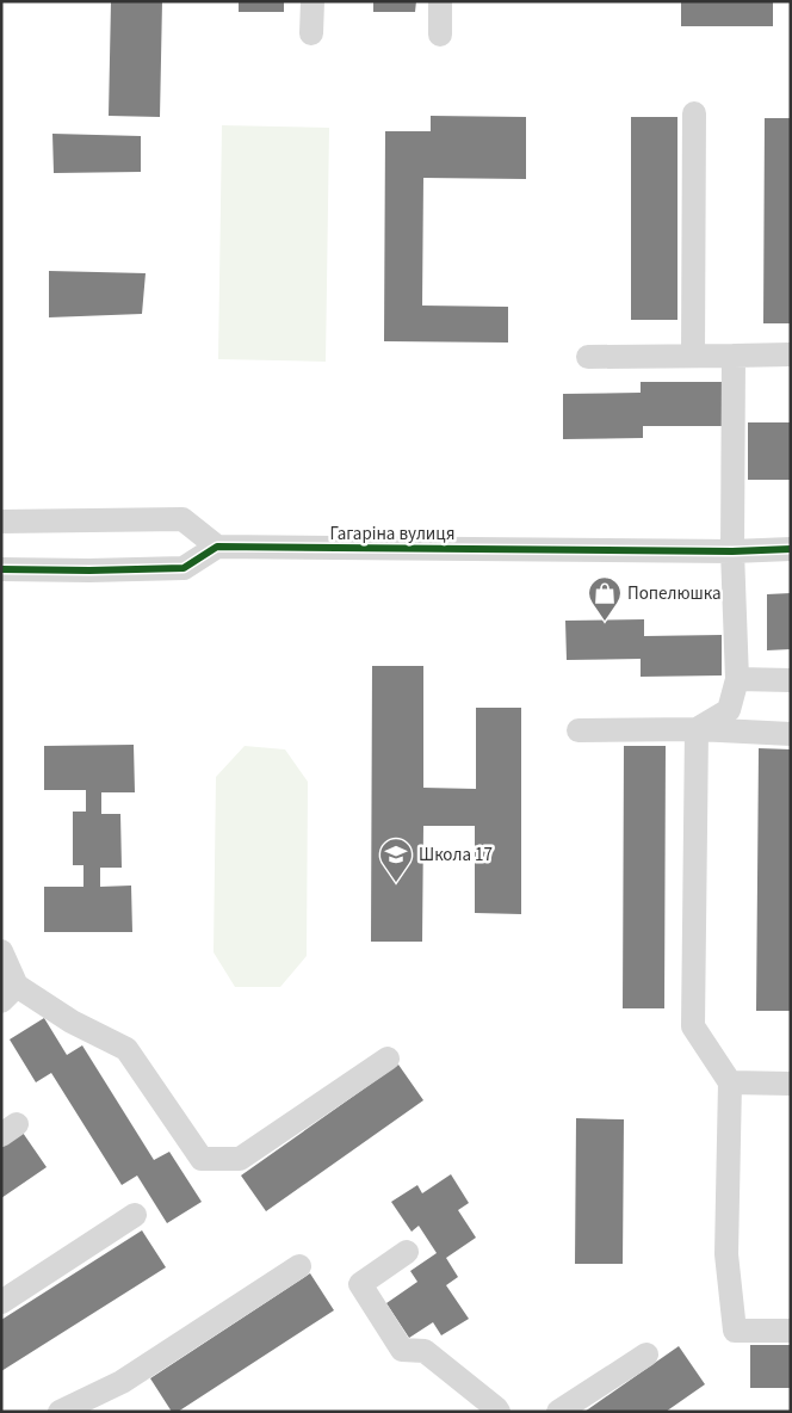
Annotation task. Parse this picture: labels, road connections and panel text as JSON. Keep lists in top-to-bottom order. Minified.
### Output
{"streets":{"street":["Гагаріна вулиця"]},"places":{"shop":["Попелюшка"],"school or university":["Школа 17"]}}
